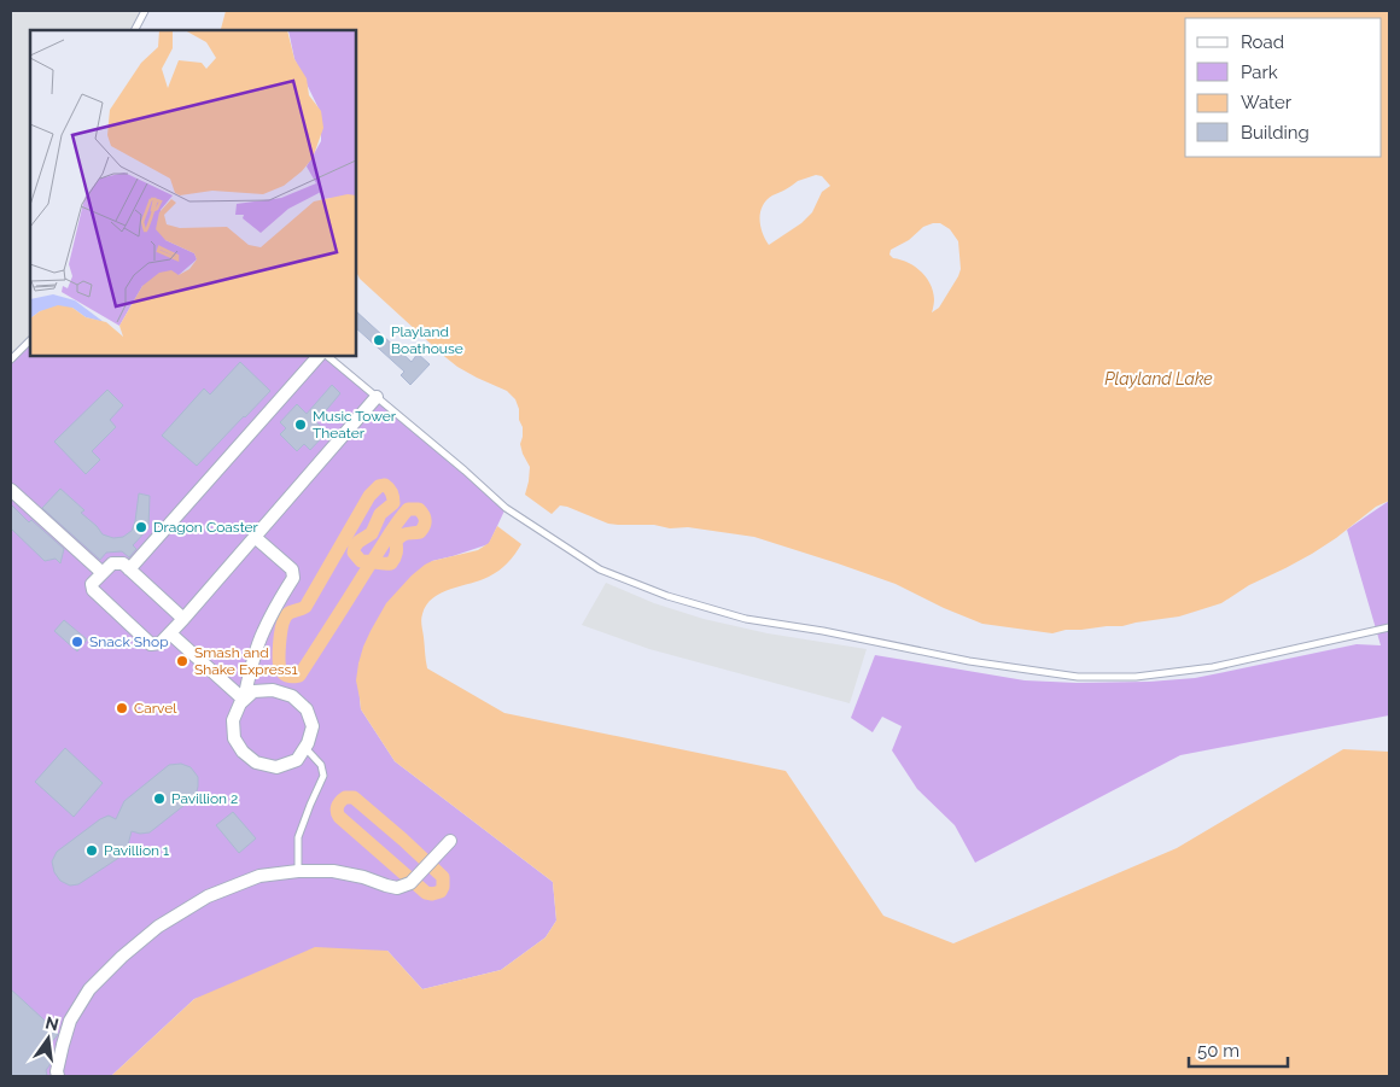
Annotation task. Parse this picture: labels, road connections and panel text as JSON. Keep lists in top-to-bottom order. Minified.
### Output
{"water":["Playland Lake"],"places":["Playland Boathouse","Music Tower Theater","Dragon Coaster","Snack Shop","Smash and Shake Express1","Carvel","Pavillion 2","Pavillion 1"],"legend":["Road","Park","Water","Building"],"scale_bar":"50 m","north":"top"}
